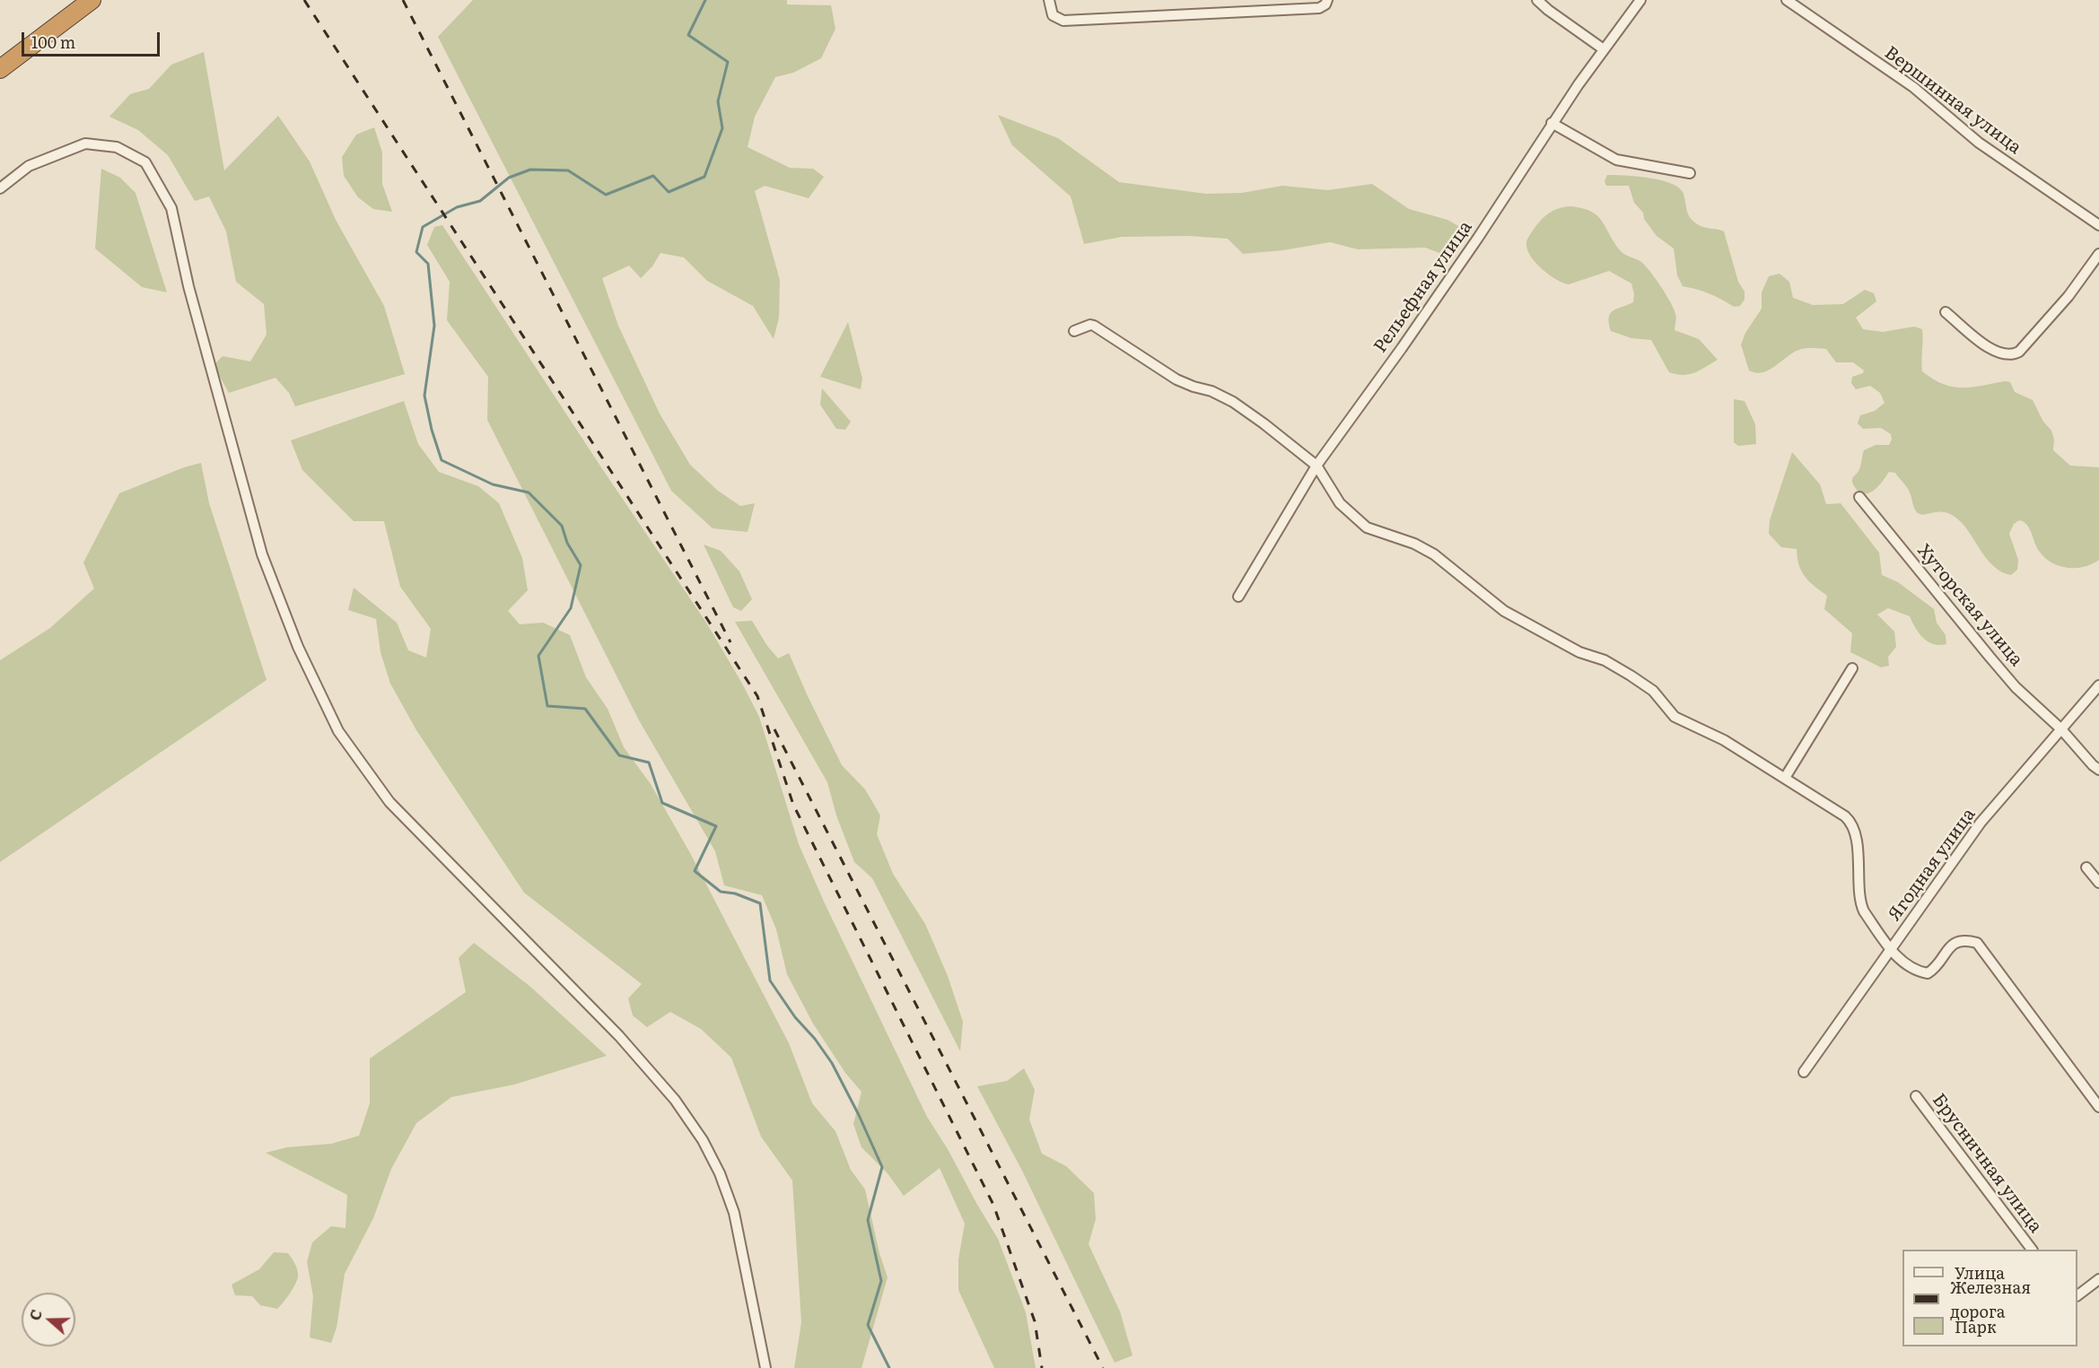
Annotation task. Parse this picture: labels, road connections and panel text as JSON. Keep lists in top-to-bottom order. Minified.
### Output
{"streets":{"street":["Вершинная улица","Рельефная улица","Хуторская улица","Ягодная улица","Брусничная улица"]},"crossings":[["Хуторская улица","Ягодная улица"]],"legend":["Улица","Железная дорога","Парк"],"scale_bar":"100 m","north":"left"}
